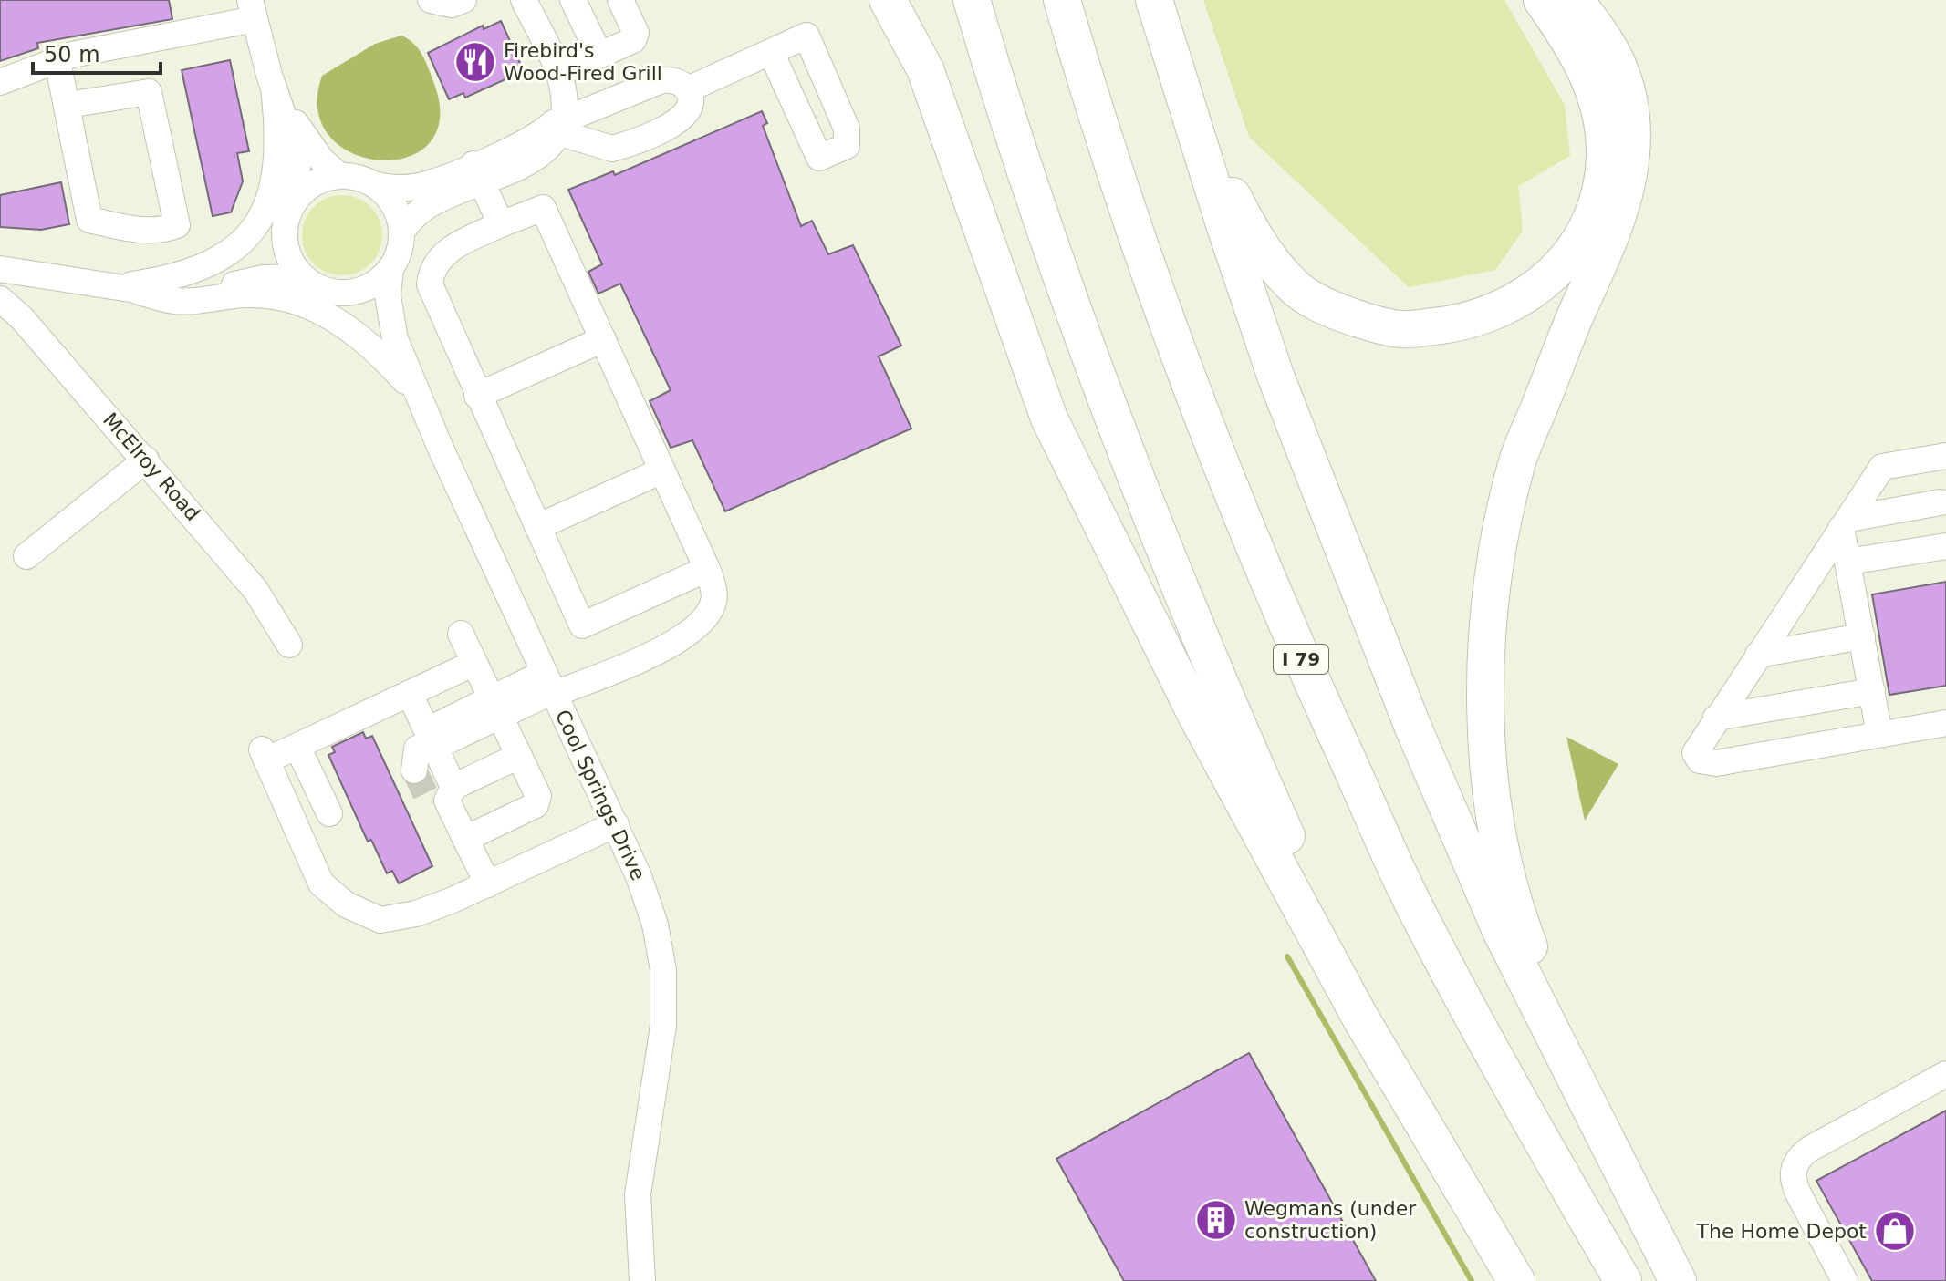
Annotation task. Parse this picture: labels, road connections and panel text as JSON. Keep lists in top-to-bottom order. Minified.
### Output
{"streets":{"highway":["I 79"],"street":["McElroy Road","Cool Springs Drive"]},"places":{"restaurant":["Firebird's Wood-Fired Grill"],"building":["Wegmans (under construction)"],"shop":["The Home Depot"]},"scale_bar":"50 m"}
